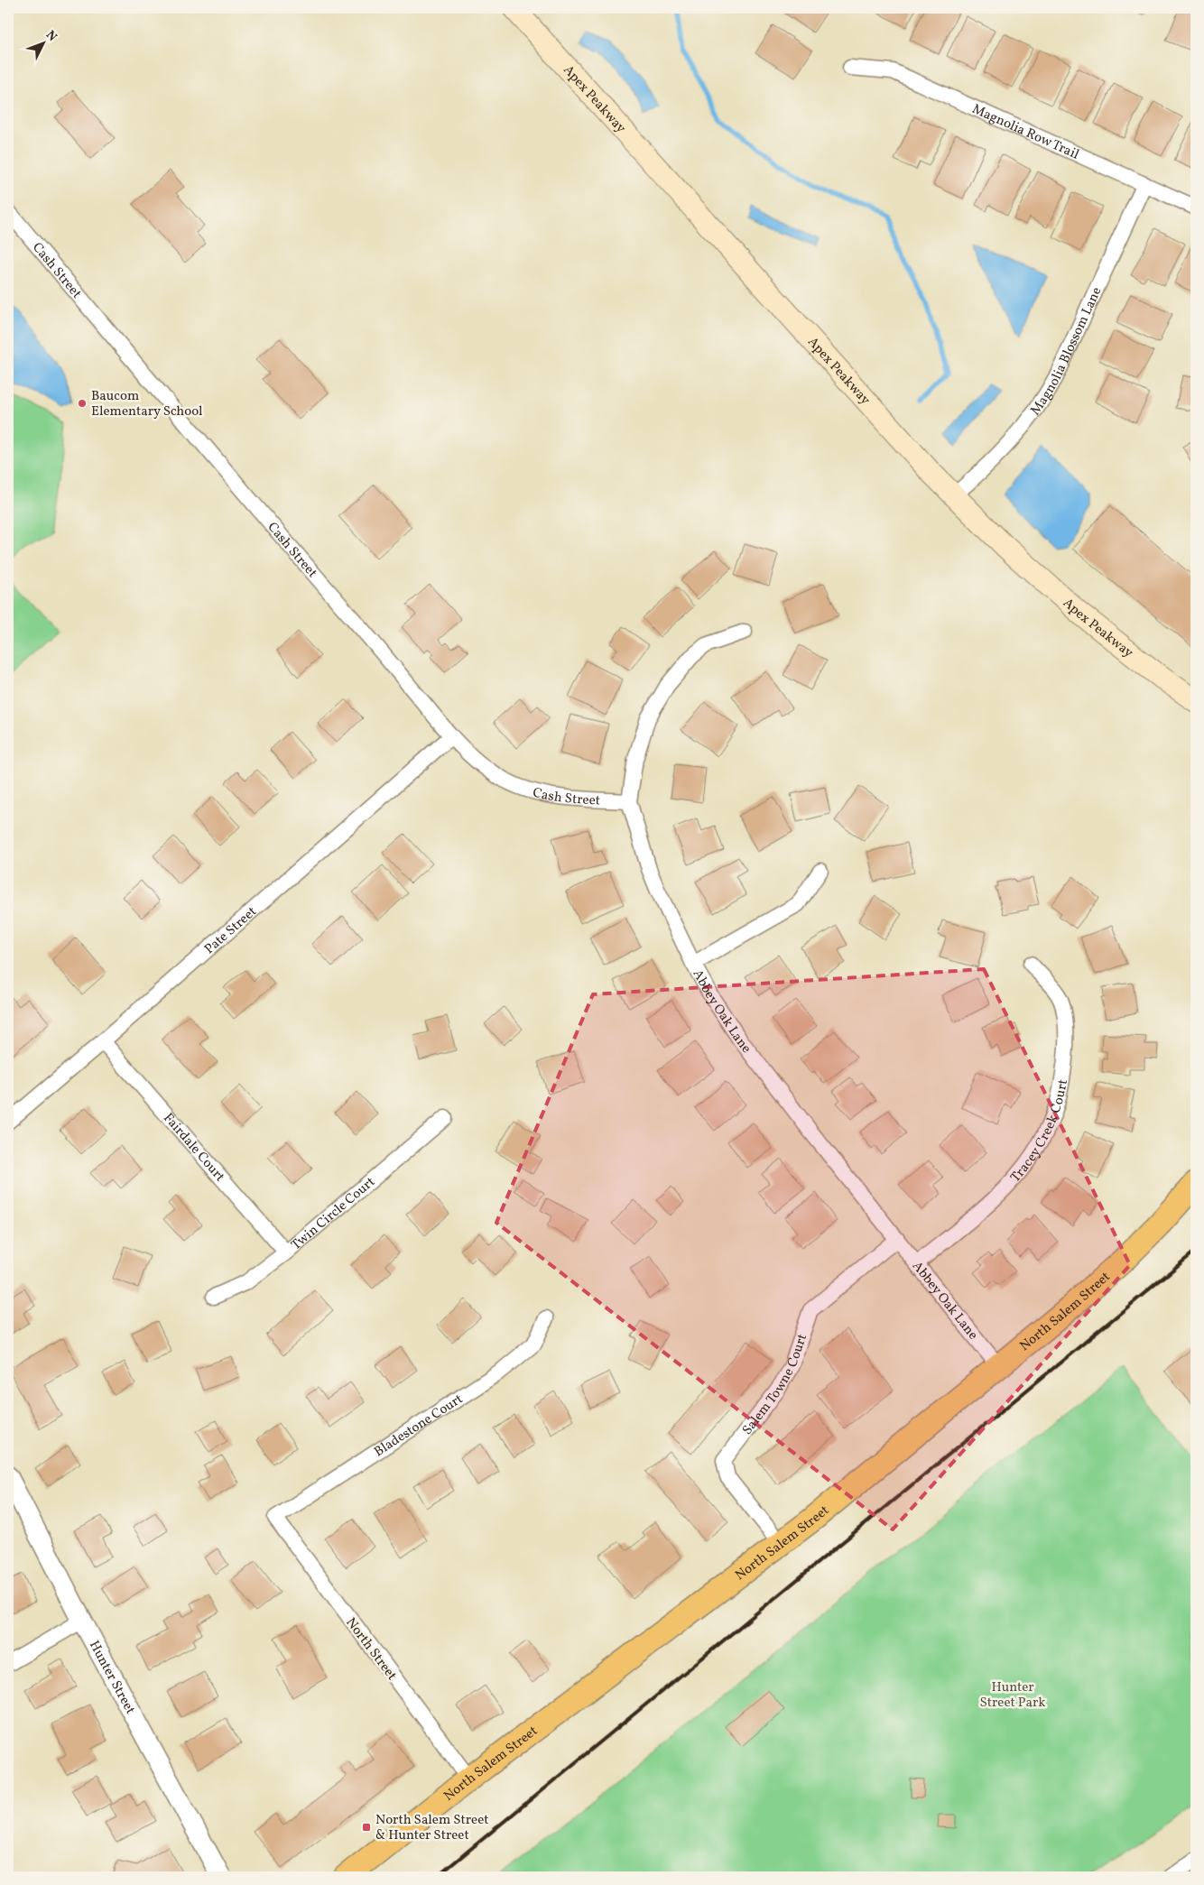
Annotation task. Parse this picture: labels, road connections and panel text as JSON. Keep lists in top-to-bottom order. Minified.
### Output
{"streets":{"main road":["Apex Peakway","North Salem Street"],"street":["Magnolia Row Trail","Cash Street","Magnolia Blossom Lane","Pate Street","Abbey Oak Lane","Tracey Creek Court","Fairdale Court","Twin Circle Court","Salem Towne Court","Bladestone Court","North Street","Hunter Street"]},"crossings":[["Apex Peakway","Magnolia Blossom Lane"],["Magnolia Row Trail","Magnolia Blossom Lane"],["Cash Street","Pate Street"],["Cash Street","Abbey Oak Lane"],["Pate Street","Fairdale Court"],["Abbey Oak Lane","Tracey Creek Court"],["Abbey Oak Lane","North Salem Street"],["Abbey Oak Lane","Salem Towne Court"],["Fairdale Court","Twin Circle Court"],["North Salem Street","Salem Towne Court"],["North Salem Street","North Street"],["Bladestone Court","North Street"]],"parks":["Hunter Street Park"],"places":{"other":["Baucom Elementary School"],"transit":["North Salem Street & Hunter Street"]},"north":"top right"}
